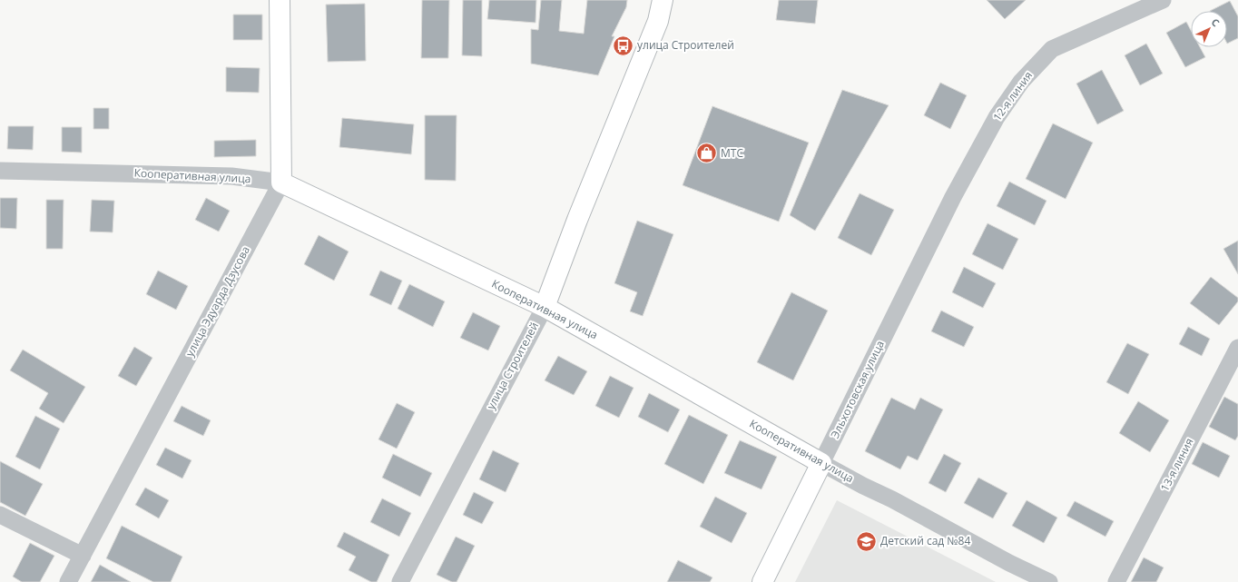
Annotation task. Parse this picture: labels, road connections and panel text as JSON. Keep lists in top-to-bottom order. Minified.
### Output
{"streets":{"street":["12-я линия","Кооперативная улица","улица Эдуарда Дзусова","улица Строителей","Эльхотовская улица","13-я линия"]},"crossings":[["12-я линия","Эльхотовская улица"],["Кооперативная улица","улица Эдуарда Дзусова"],["Кооперативная улица","улица Строителей"],["Кооперативная улица","Эльхотовская улица"]],"places":{"bus stop":["улица Строителей"],"shop":["МТС"],"school or university":["Детский сад №84"]},"north":"top right"}
